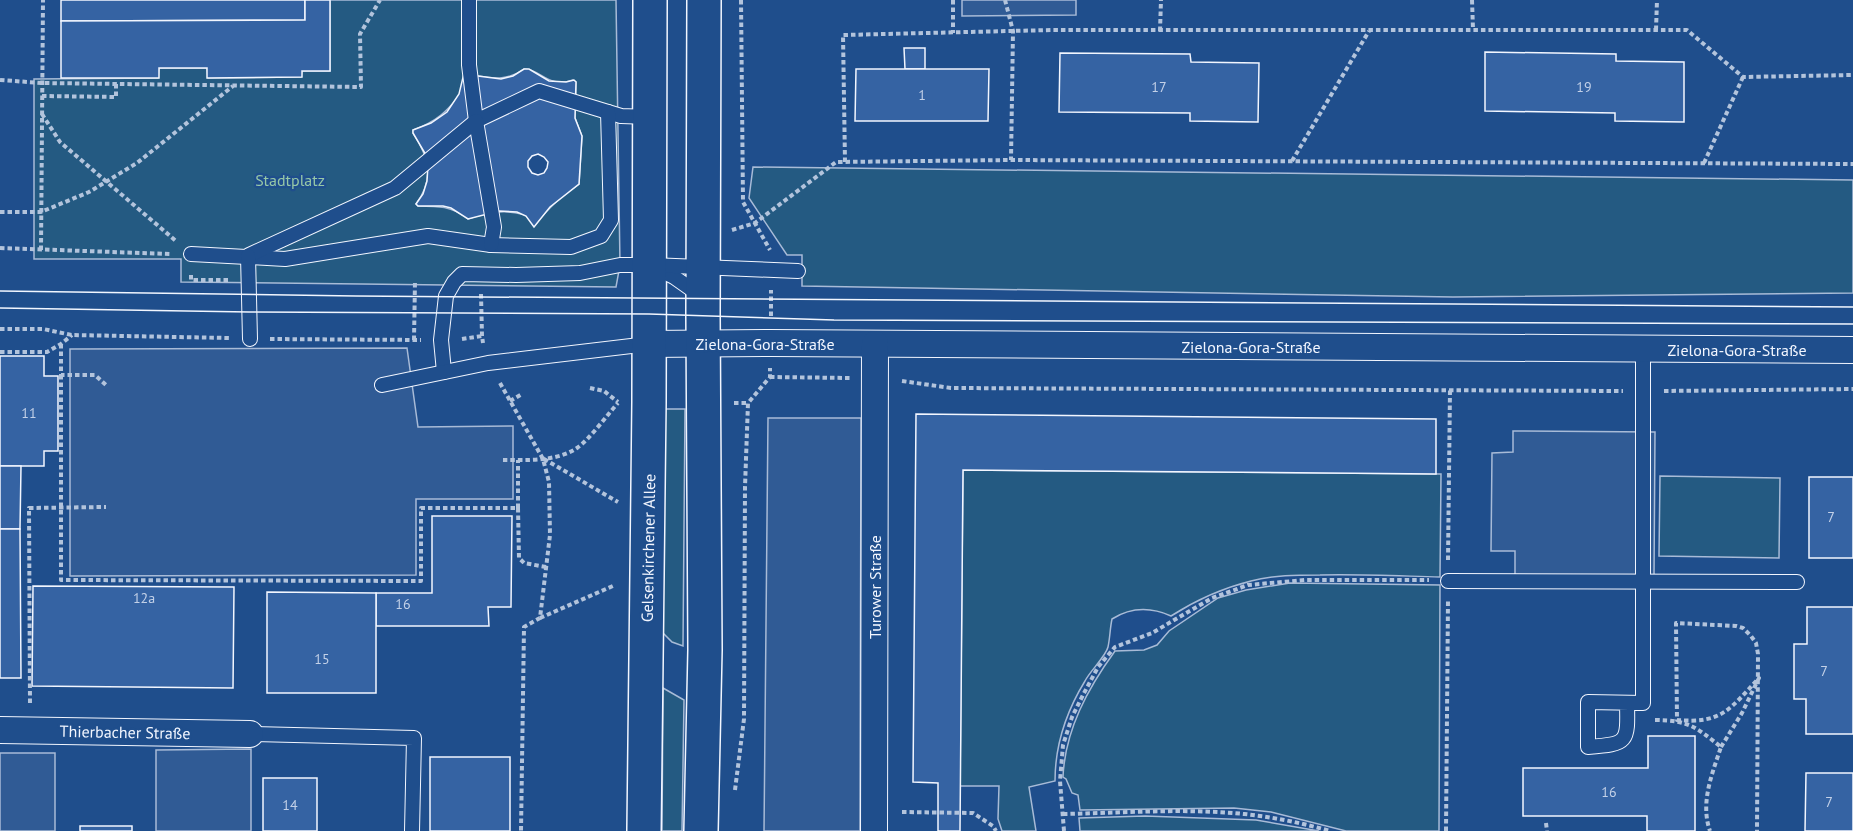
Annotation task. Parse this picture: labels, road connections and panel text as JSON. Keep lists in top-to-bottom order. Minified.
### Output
{"streets":{"main road":["Gelsenkirchener Allee"],"street":["Zielona-Gora-Straße","Turower Straße","Thierbacher Straße"]},"crossings":[["Zielona-Gora-Straße","Gelsenkirchener Allee"],["Zielona-Gora-Straße","Turower Straße"]],"parks":["Stadtplatz"],"house_numbers":["17","19","1","11","7","12a","16","15","7","16","7","14"]}
